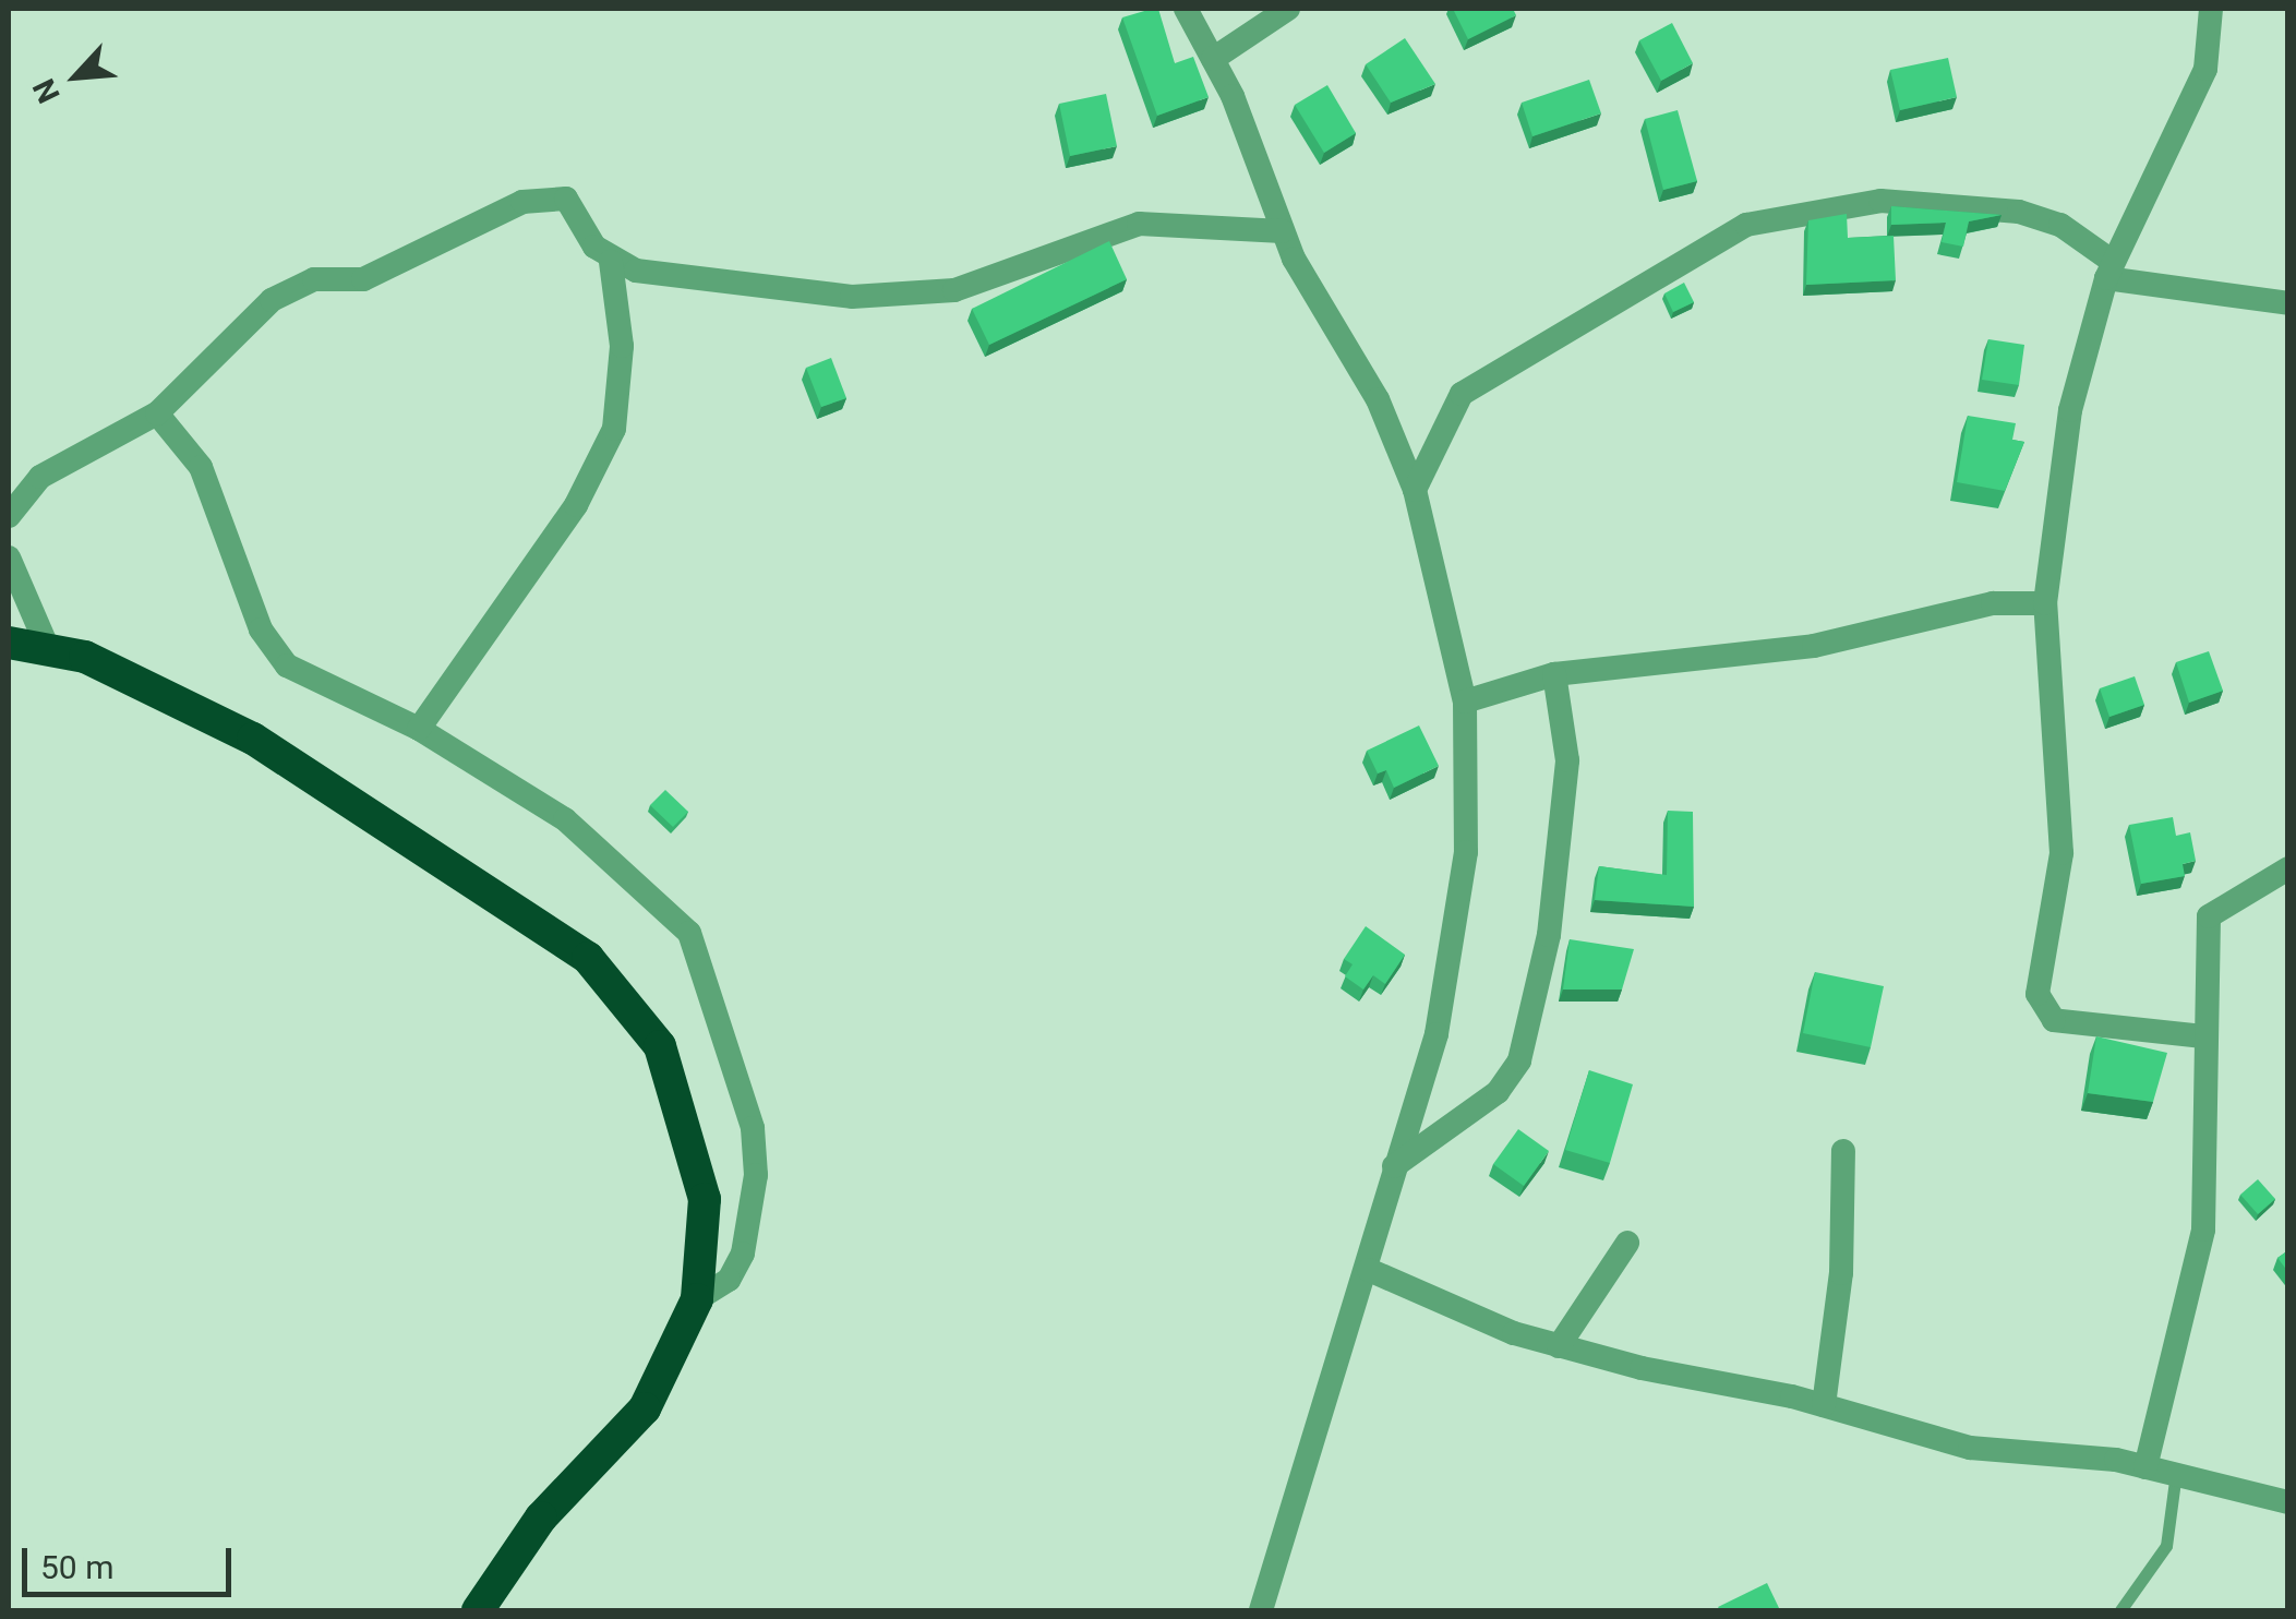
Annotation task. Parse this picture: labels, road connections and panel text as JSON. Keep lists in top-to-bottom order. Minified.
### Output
{"scale_bar":"50 m","north":"bottom left"}
